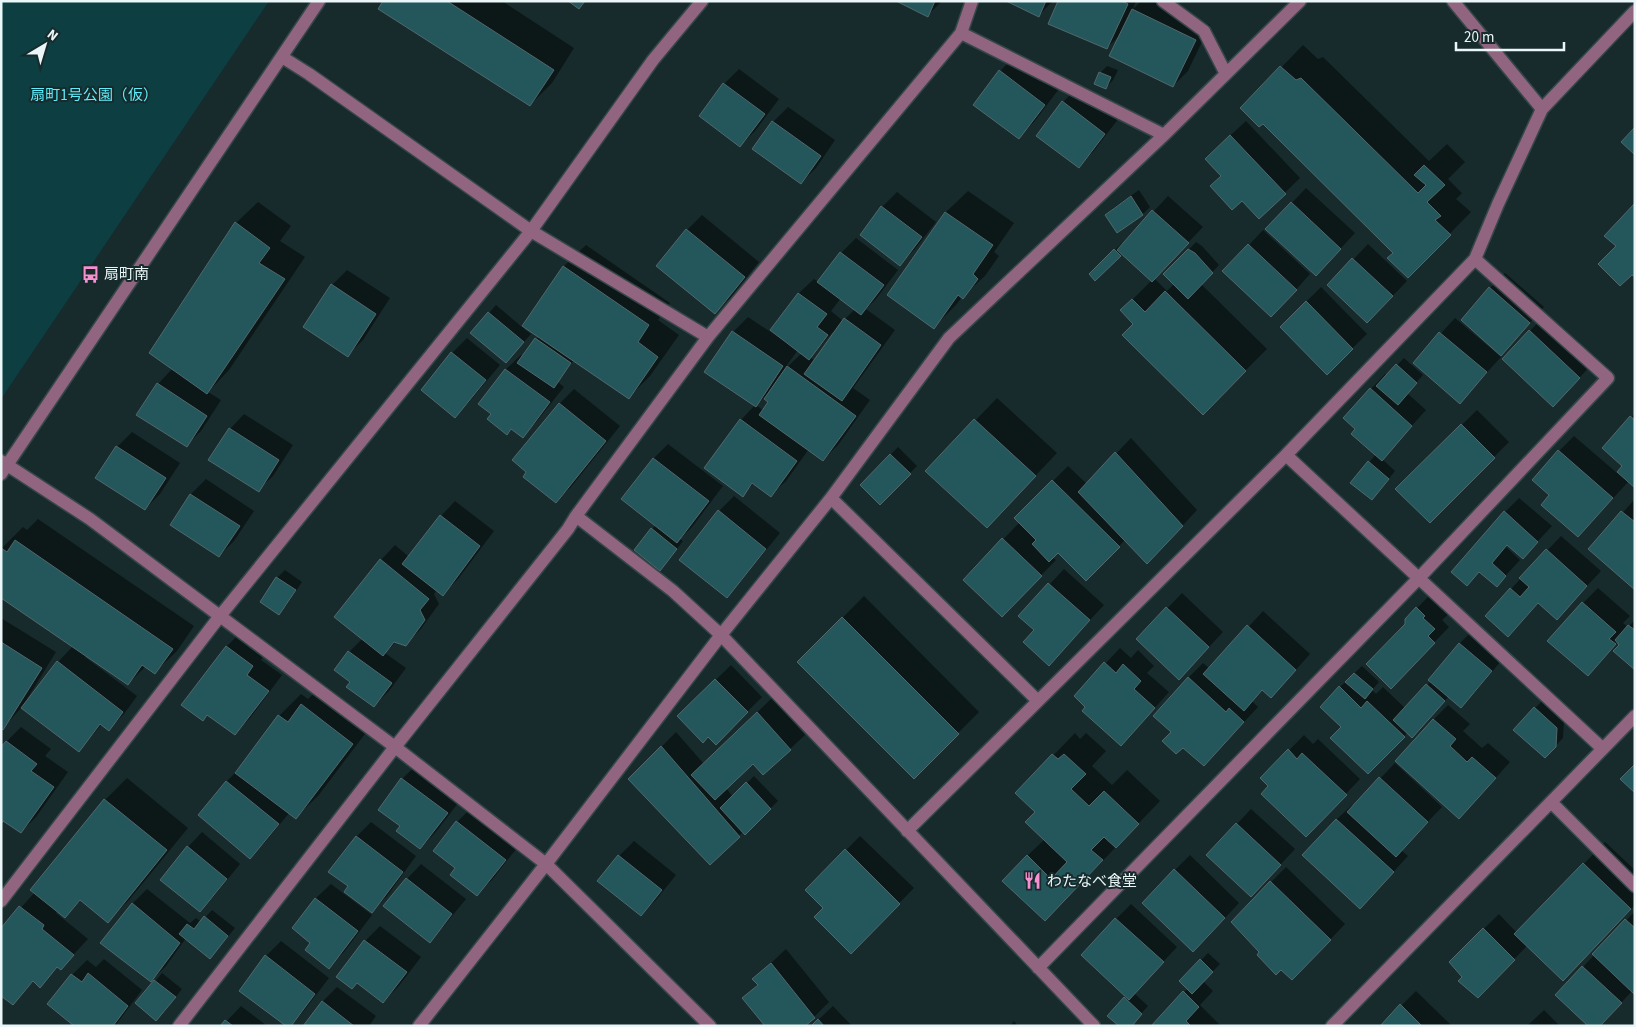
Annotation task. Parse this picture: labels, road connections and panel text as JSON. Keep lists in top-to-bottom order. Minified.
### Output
{"parks":["扇町1号公園（仮）"],"places":{"bus stop":["扇町南"],"restaurant":["わたなべ食堂"]},"scale_bar":"20 m","north":"top right"}
